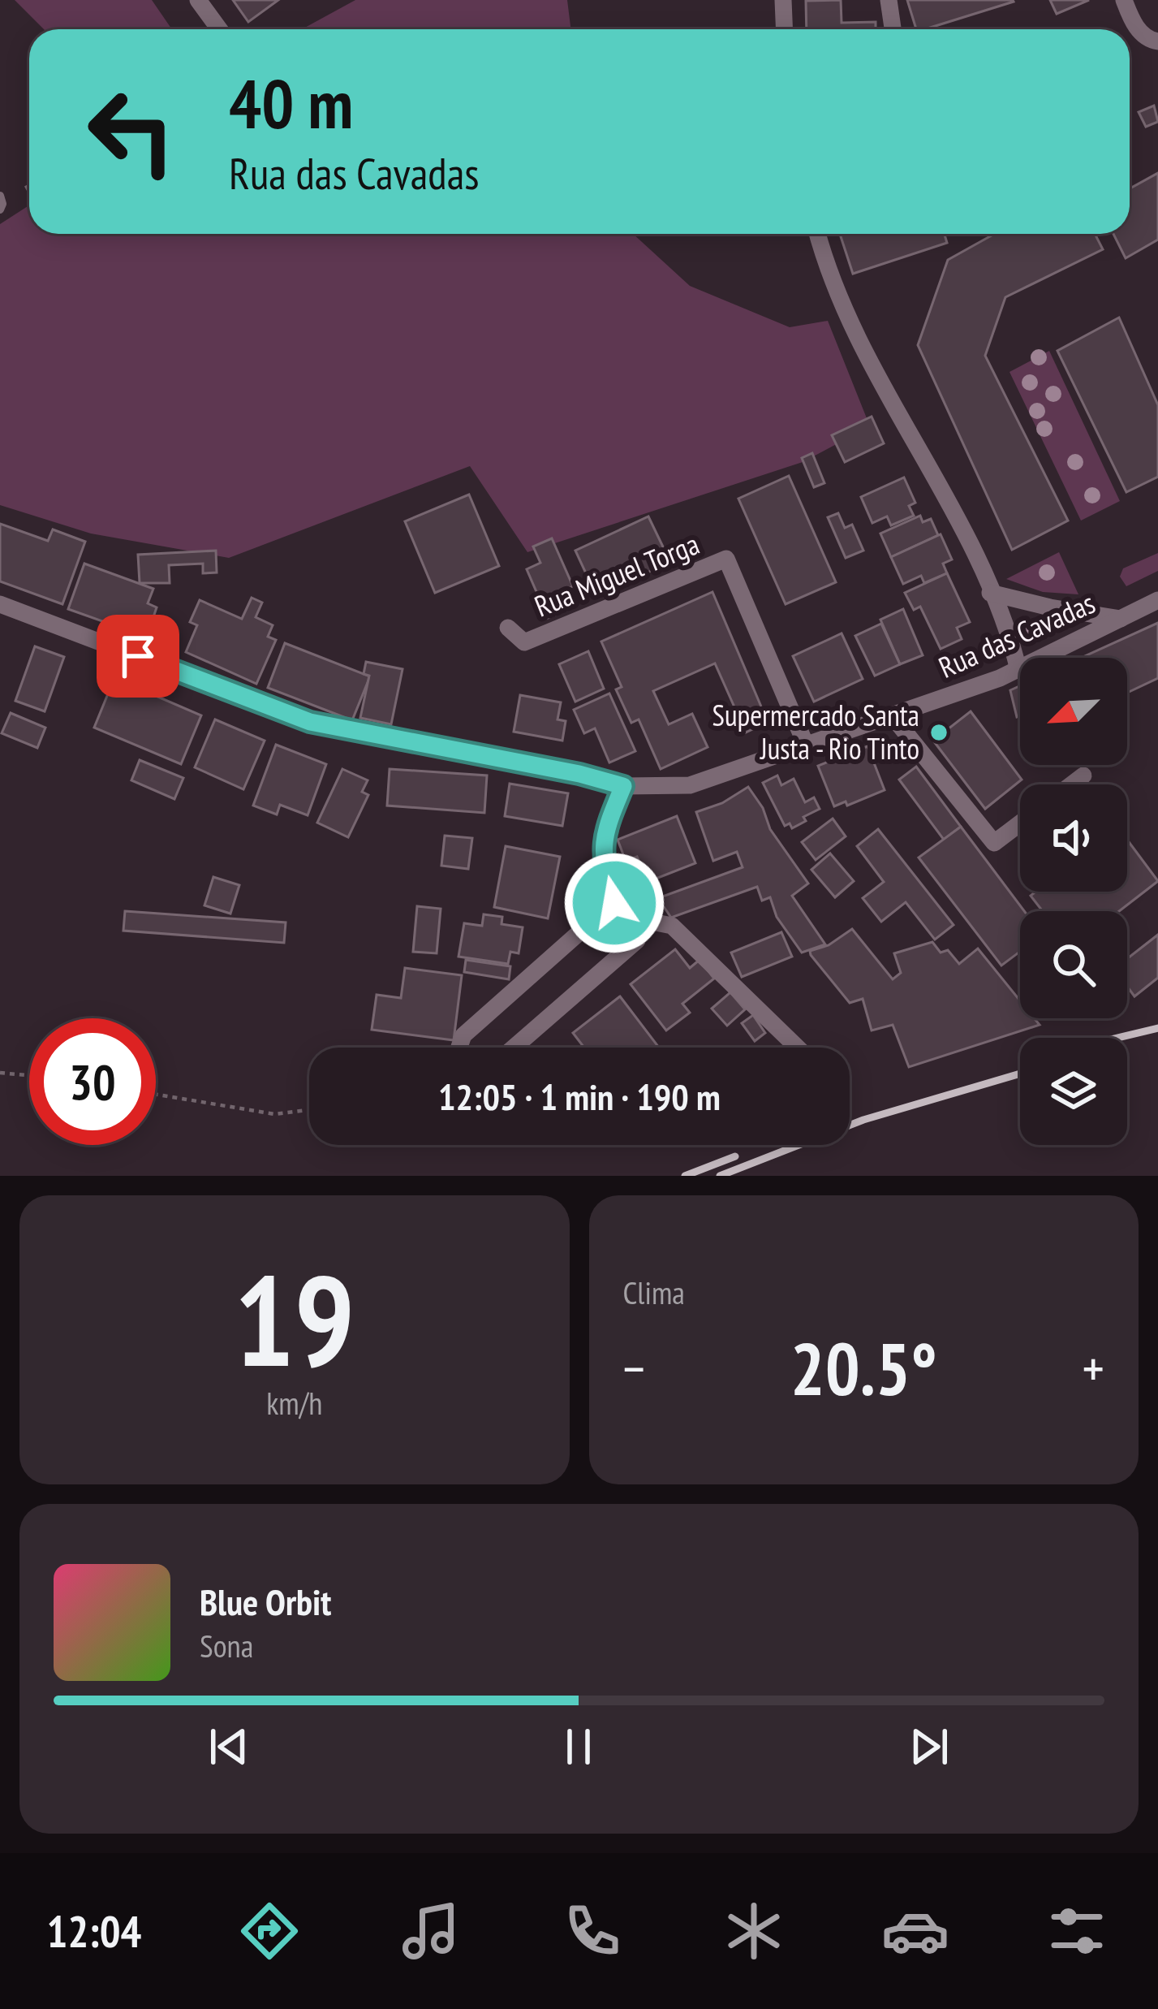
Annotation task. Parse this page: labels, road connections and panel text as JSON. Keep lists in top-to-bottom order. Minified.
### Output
{"streets":{"street":["Rua Miguel Torga","Rua das Cavadas"]},"crossings":[["Rua Miguel Torga","Rua das Cavadas"]],"places":["Supermercado Santa Justa - Rio Tinto"],"north":"bottom left","page":{"turn":["40 m","Rua das Cavadas"],"limit":"30","trip":"12:05 · 1 min · 190 m","tile":[["19","km/h"],"Clima"],"heat":["−","20.5°","+"],"song":["Blue Orbit","Sona"],"tabs":"12:04"}}
